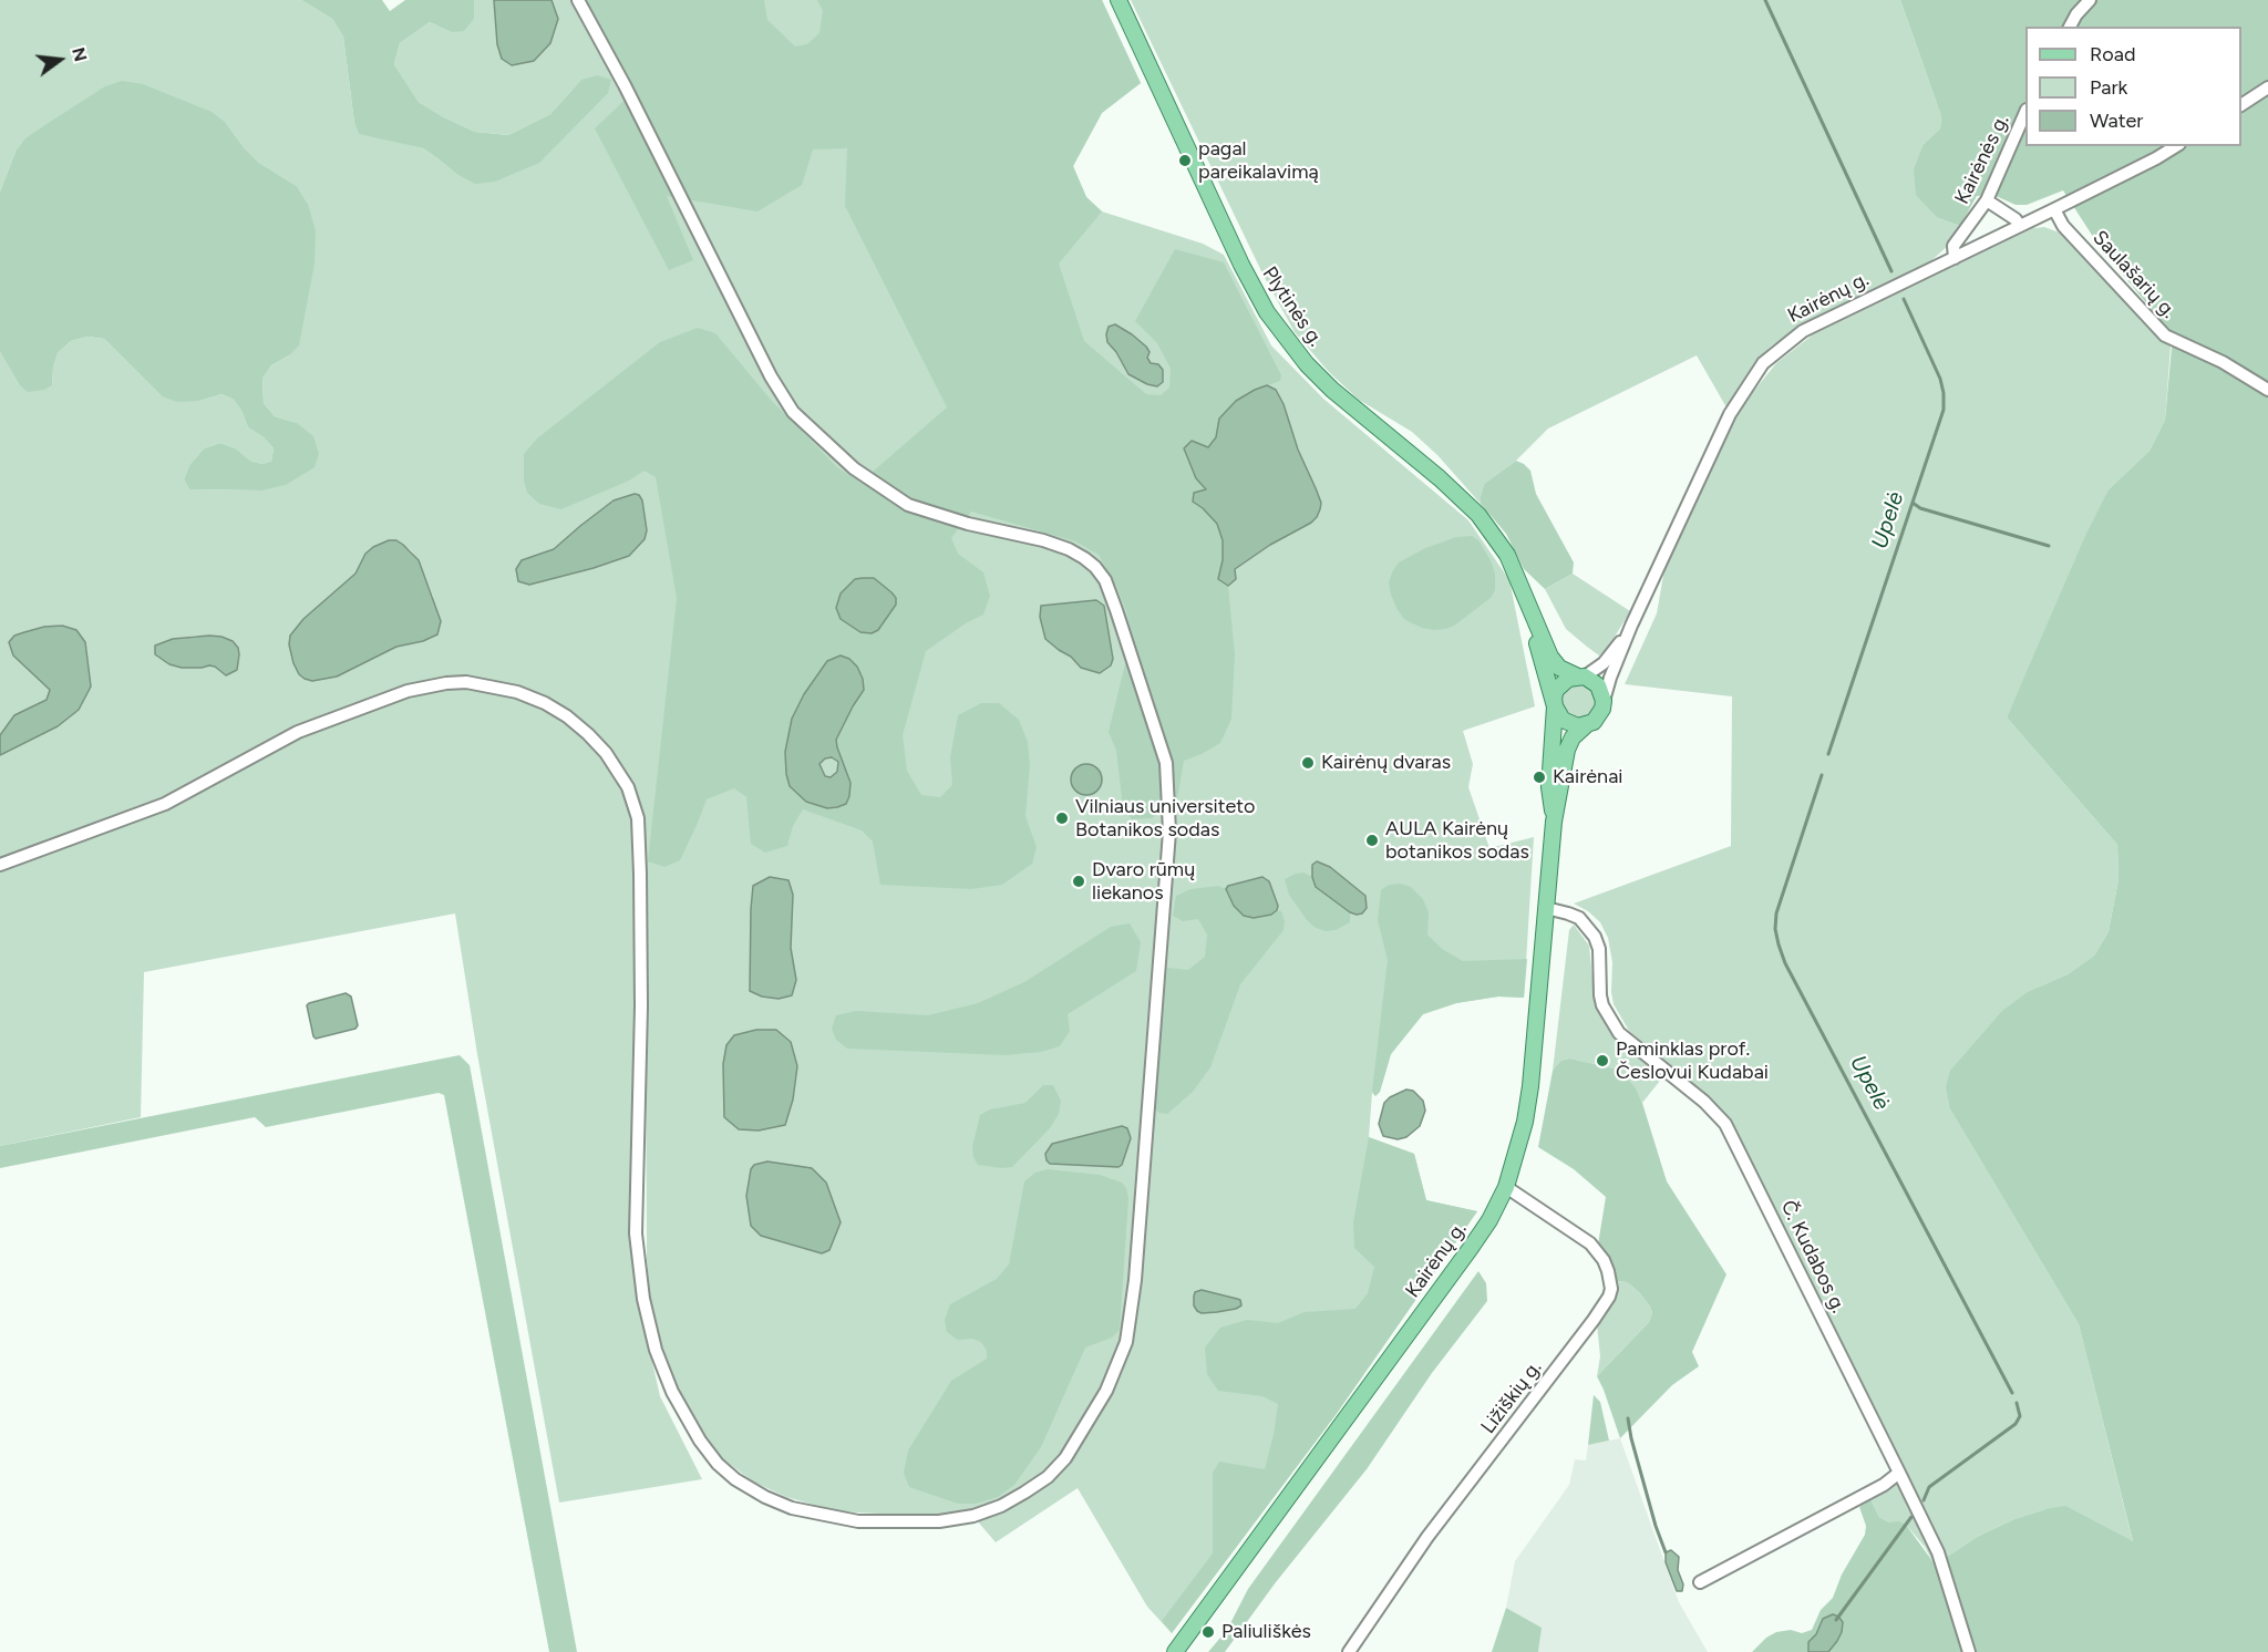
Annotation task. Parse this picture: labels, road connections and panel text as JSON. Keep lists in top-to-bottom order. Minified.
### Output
{"streets":{"main road":["Kairėnų g.","Plytinės g."],"street":["Kairėnės g.","Saulašarių g.","Č. Kudabos g.","Ližiškių g."]},"crossings":[["Kairėnės g.","Kairėnų g."],["Saulašarių g.","Kairėnų g."],["Kairėnų g.","Plytinės g."],["Kairėnų g.","Č. Kudabos g."],["Kairėnų g.","Ližiškių g."]],"water":["Upelė"],"places":["pagal pareikalavimą","Kairėnų dvaras","Kairėnai","Vilniaus universiteto Botanikos sodas","AULA Kairėnų botanikos sodas","Dvaro rūmų liekanos","Paminklas prof. Česlovui Kudabai","Paliuliškės"],"legend":["Road","Park","Water"],"north":"right"}
